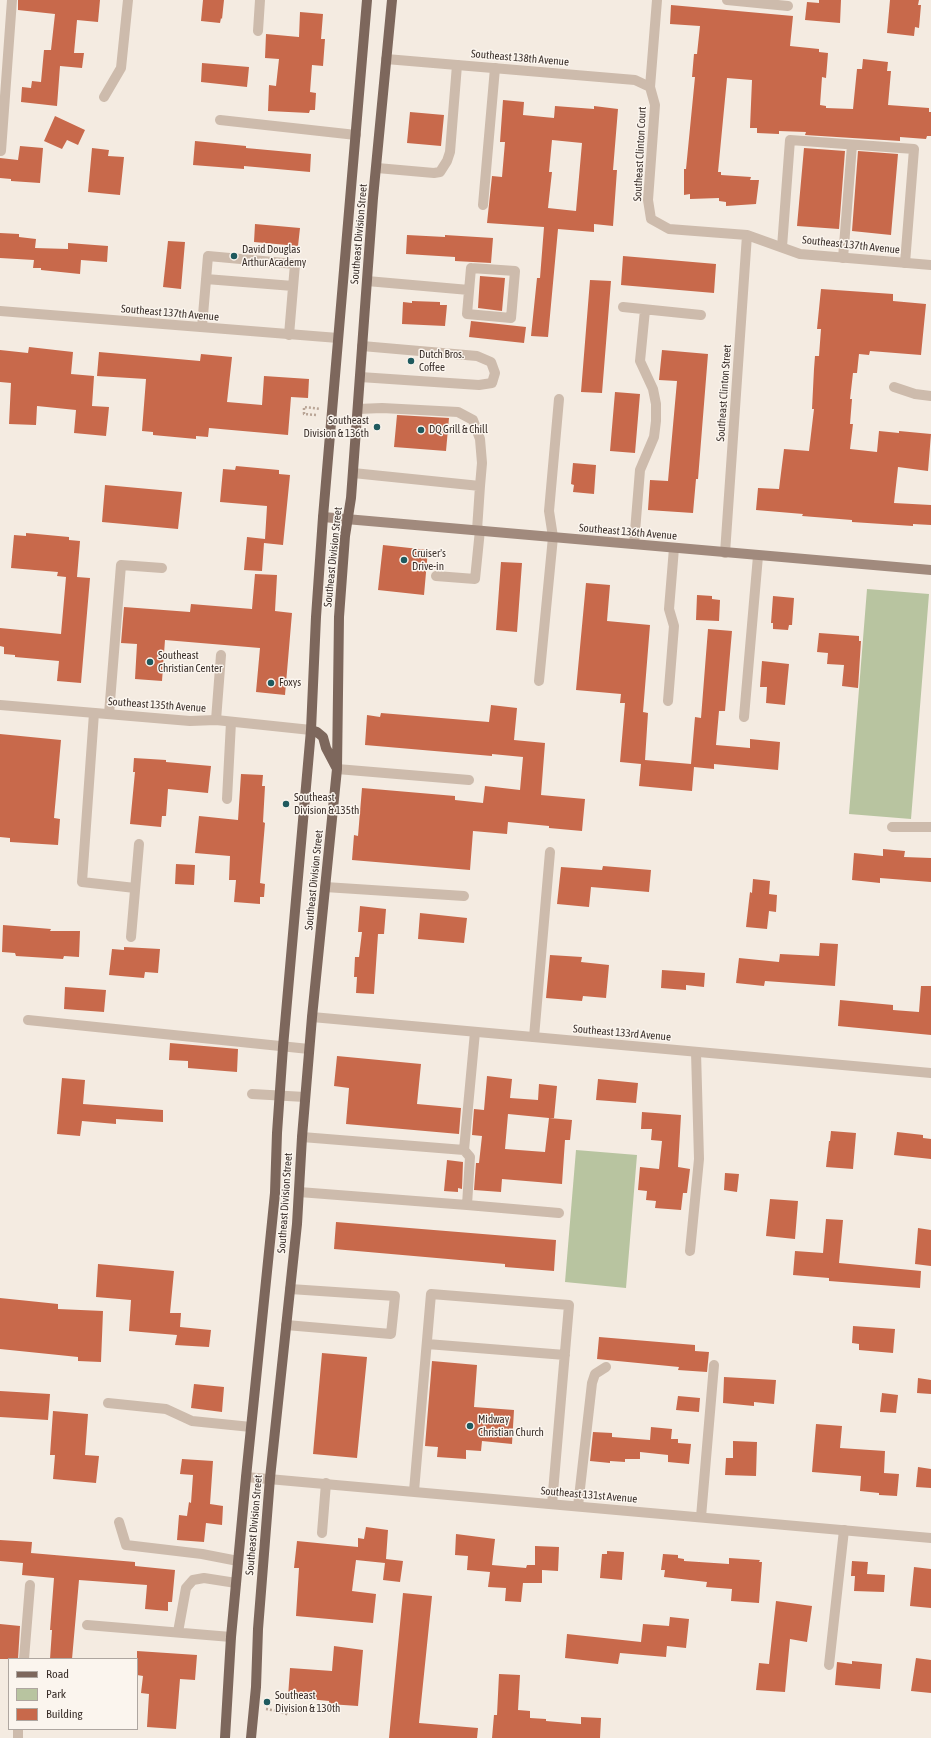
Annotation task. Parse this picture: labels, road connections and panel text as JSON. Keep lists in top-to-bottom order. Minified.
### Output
{"streets":{"main road":["Southeast Division Street"],"street":["Southeast 138th Avenue","Southeast Clinton Court","Southeast 137th Avenue","Southeast Clinton Street","Southeast 136th Avenue","Southeast 135th Avenue","Southeast 133rd Avenue","Southeast 131st Avenue"]},"crossings":[["Southeast 138th Avenue","Southeast Clinton Court"],["Southeast 138th Avenue","Southeast Division Street"],["Southeast Clinton Court","Southeast 137th Avenue"],["Southeast Clinton Court","Southeast Clinton Street"],["Southeast Division Street","Southeast 137th Avenue"],["Southeast Division Street","Southeast 136th Avenue"],["Southeast Division Street","Southeast 135th Avenue"],["Southeast Division Street","Southeast 133rd Avenue"],["Southeast Division Street","Southeast 131st Avenue"],["Southeast 137th Avenue","Southeast Clinton Street"],["Southeast Clinton Street","Southeast 136th Avenue"]],"places":["David Douglas Arthur Academy","Dutch Bros. Coffee","Southeast Division & 136th","DQ Grill & Chill","Cruiser's Drive-in","Southeast Christian Center","Foxys","Southeast Division & 135th","Midway Christian Church","Southeast Division & 130th"],"legend":["Road","Park","Building"]}
